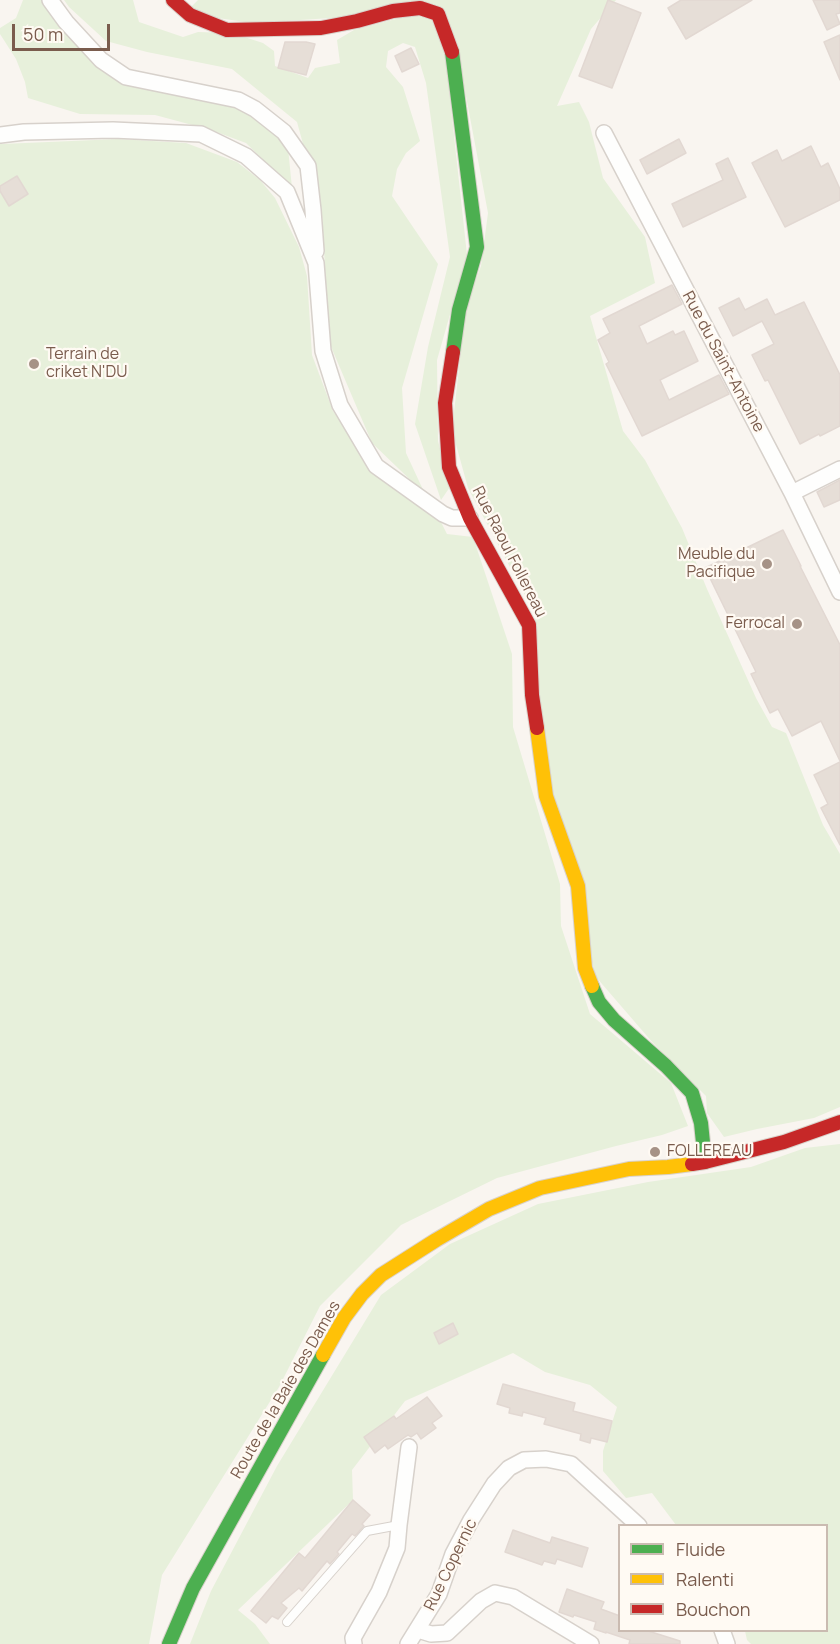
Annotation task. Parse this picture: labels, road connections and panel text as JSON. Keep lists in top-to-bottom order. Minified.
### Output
{"streets":{"street":["Rue du Saint-Antoine","Rue Raoul Follereau","Route de la Baie des Dames","Rue Copernic"]},"crossings":[["Rue Raoul Follereau","Route de la Baie des Dames"]],"places":["Terrain de criket N'DU","Meuble du Pacifique","Ferrocal","FOLLEREAU"],"legend":["Fluide","Ralenti","Bouchon"],"scale_bar":"50 m"}
